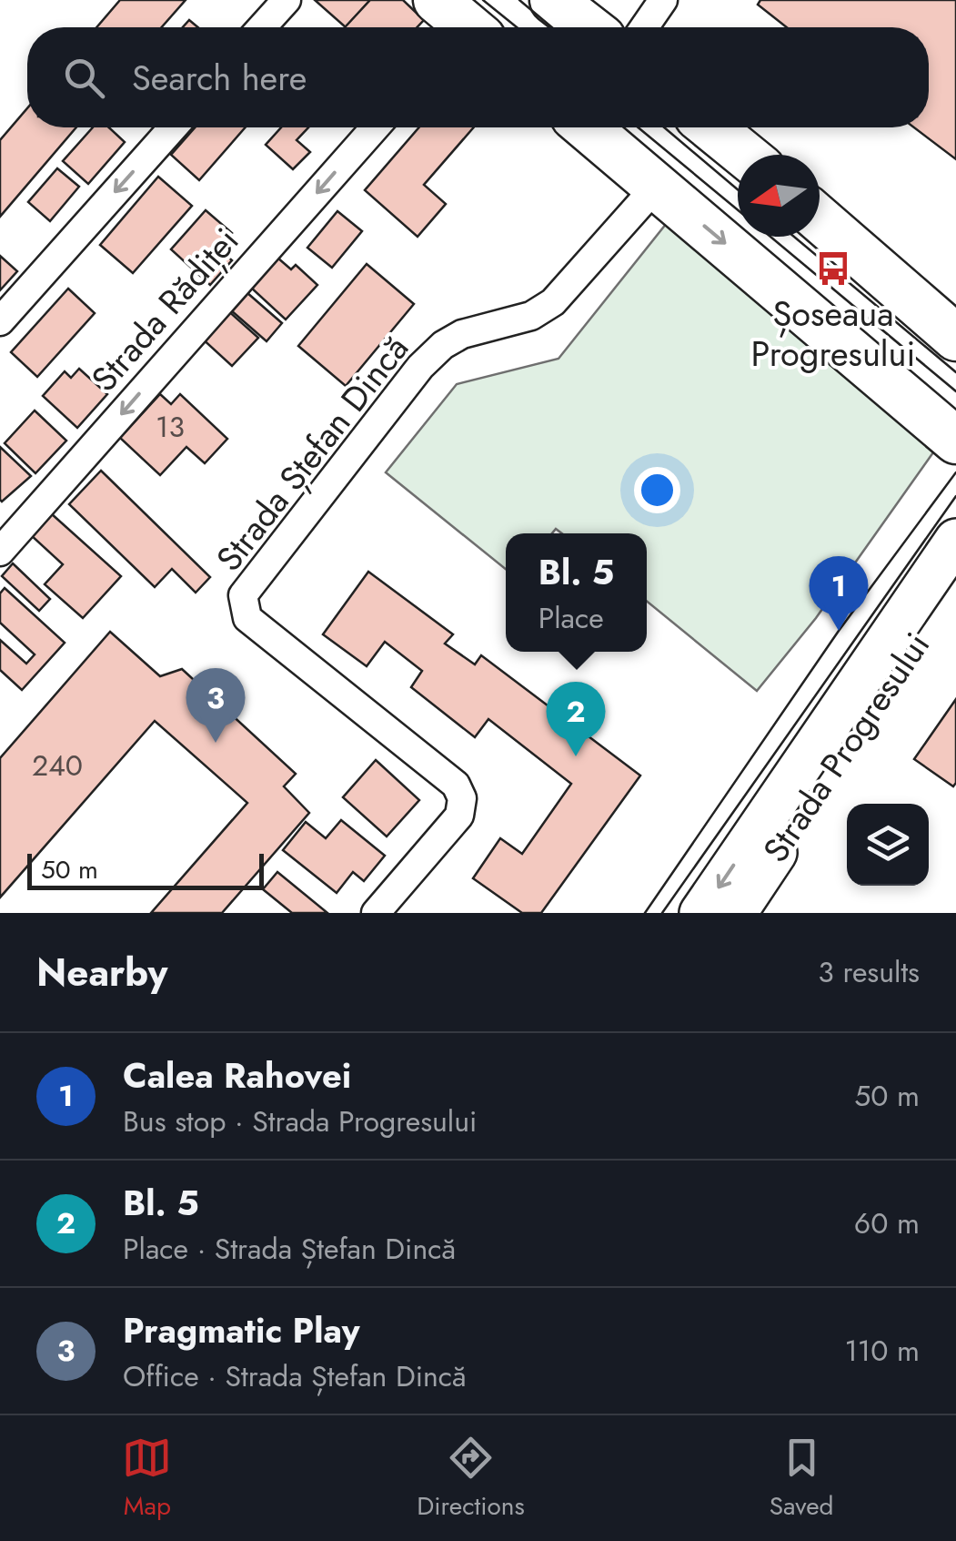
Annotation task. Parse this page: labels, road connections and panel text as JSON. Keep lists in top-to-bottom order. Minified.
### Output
{"streets":{"main road":["Strada Progresului"],"street":["Strada Rădiței","Strada Ștefan Dincă"]},"places":{"bus stop":["Șoseaua Progresului"]},"house_numbers":["13","240"],"scale_bar":"50 m","north":"left","page":{"search":"Search here","popup":["Bl. 5","Place"],"pins":["1","3","2"],"scale":"50 m","heading":["Nearby","3 results"],"list":[{"mark":"1","name":"Calea Rahovei","note":"Bus stop · Strada Progresului","value":"50 m"},{"mark":"2","name":"Bl. 5","note":"Place · Strada Ștefan Dincă","value":"60 m"},{"mark":"3","name":"Pragmatic Play","note":"Office · Strada Ștefan Dincă","value":"110 m"}],"nav":["Map","Directions","Saved"]}}
